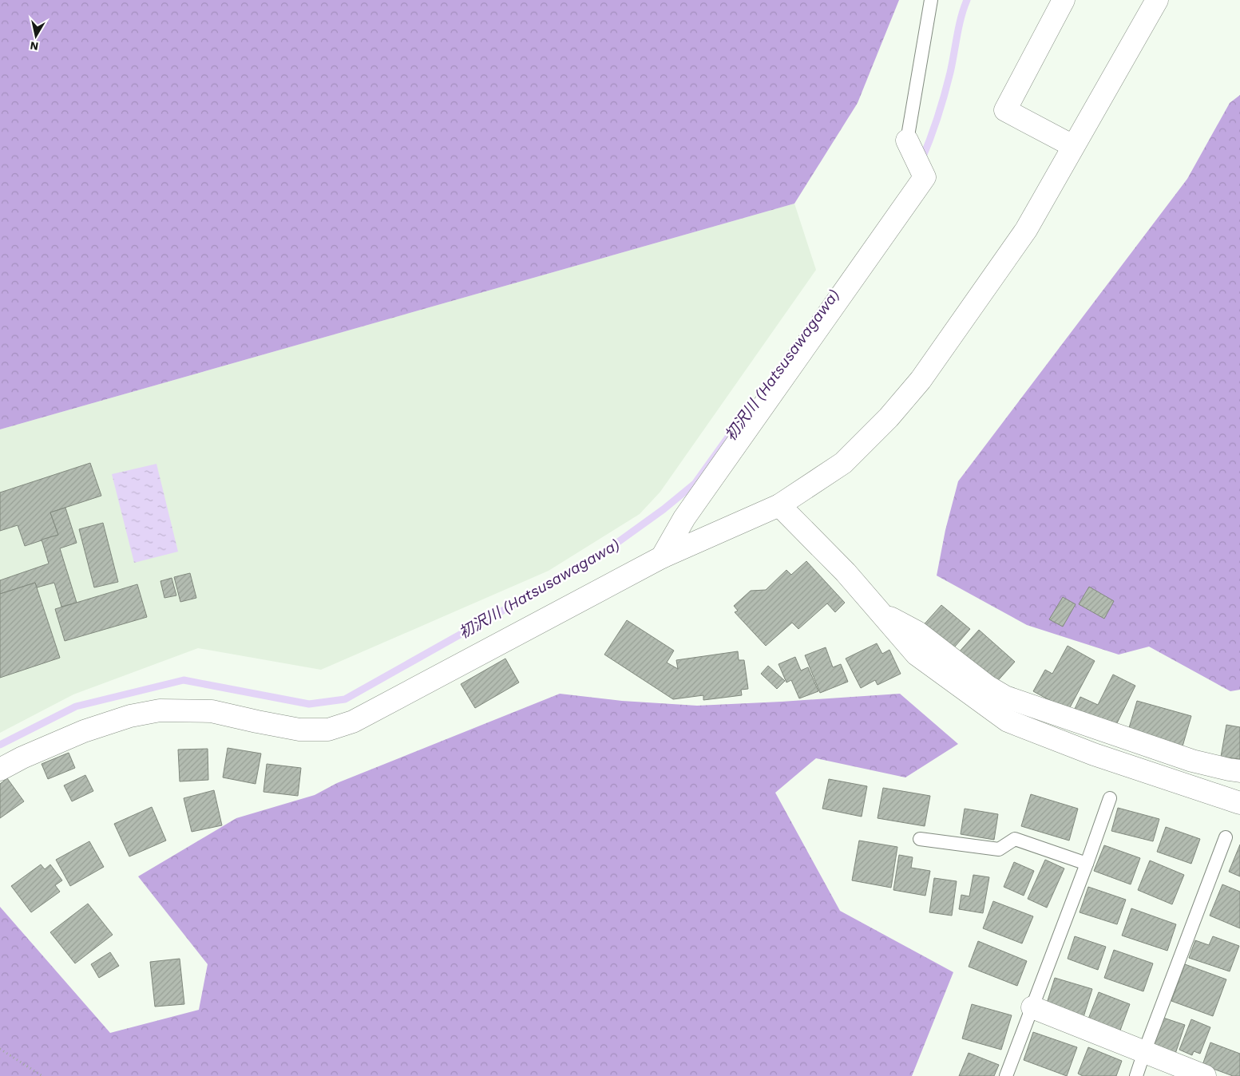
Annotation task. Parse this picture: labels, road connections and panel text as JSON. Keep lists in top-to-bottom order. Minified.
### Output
{"water":["初沢川 (Hatsusawagawa)"],"north":"bottom"}
